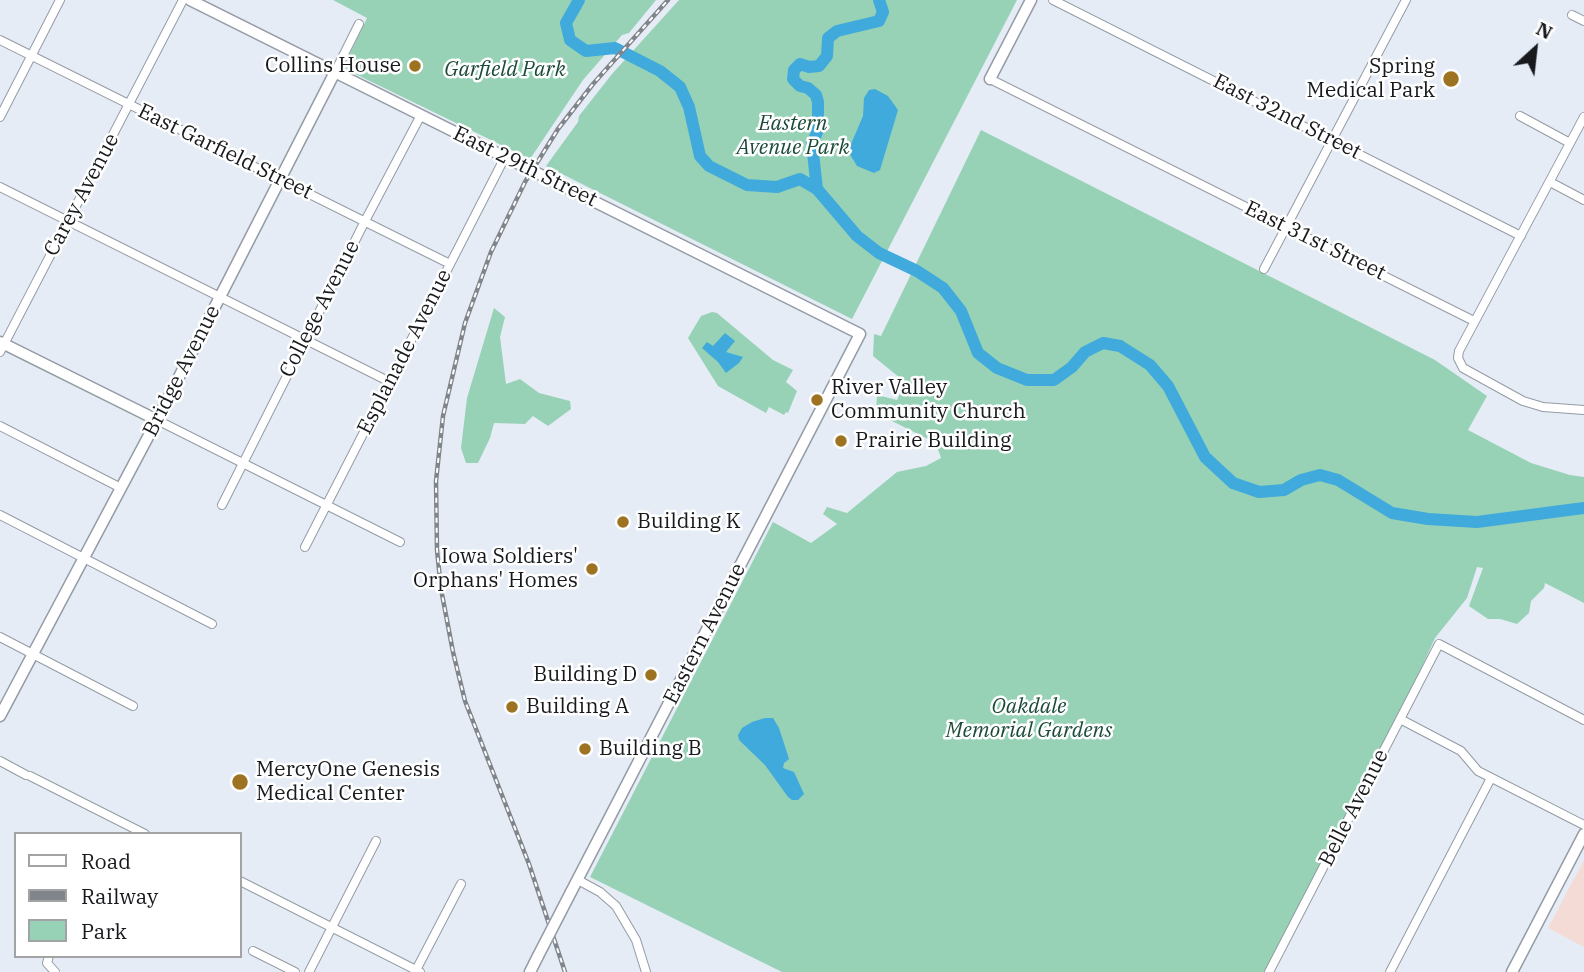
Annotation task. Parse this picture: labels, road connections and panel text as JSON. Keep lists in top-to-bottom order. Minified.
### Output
{"streets":{"street":["East 32nd Street","East Garfield Street","East 29th Street","Carey Avenue","East 31st Street","College Avenue","Esplanade Avenue","Bridge Avenue","Eastern Avenue","Belle Avenue"]},"crossings":[["East Garfield Street","Carey Avenue"],["East Garfield Street","College Avenue"],["East Garfield Street","Esplanade Avenue"],["East Garfield Street","Bridge Avenue"],["East 29th Street","College Avenue"],["East 29th Street","Esplanade Avenue"],["East 29th Street","Bridge Avenue"],["East 29th Street","Eastern Avenue"]],"parks":["Garfield Park","Eastern Avenue Park","Oakdale Memorial Gardens"],"places":["Collins House","Spring Medical Park","River Valley Community Church","Prairie Building","Building K","Iowa Soldiers' Orphans' Homes","Building D","Building A","Building B","MercyOne Genesis Medical Center"],"legend":["Road","Railway","Park"],"north":"top right"}
